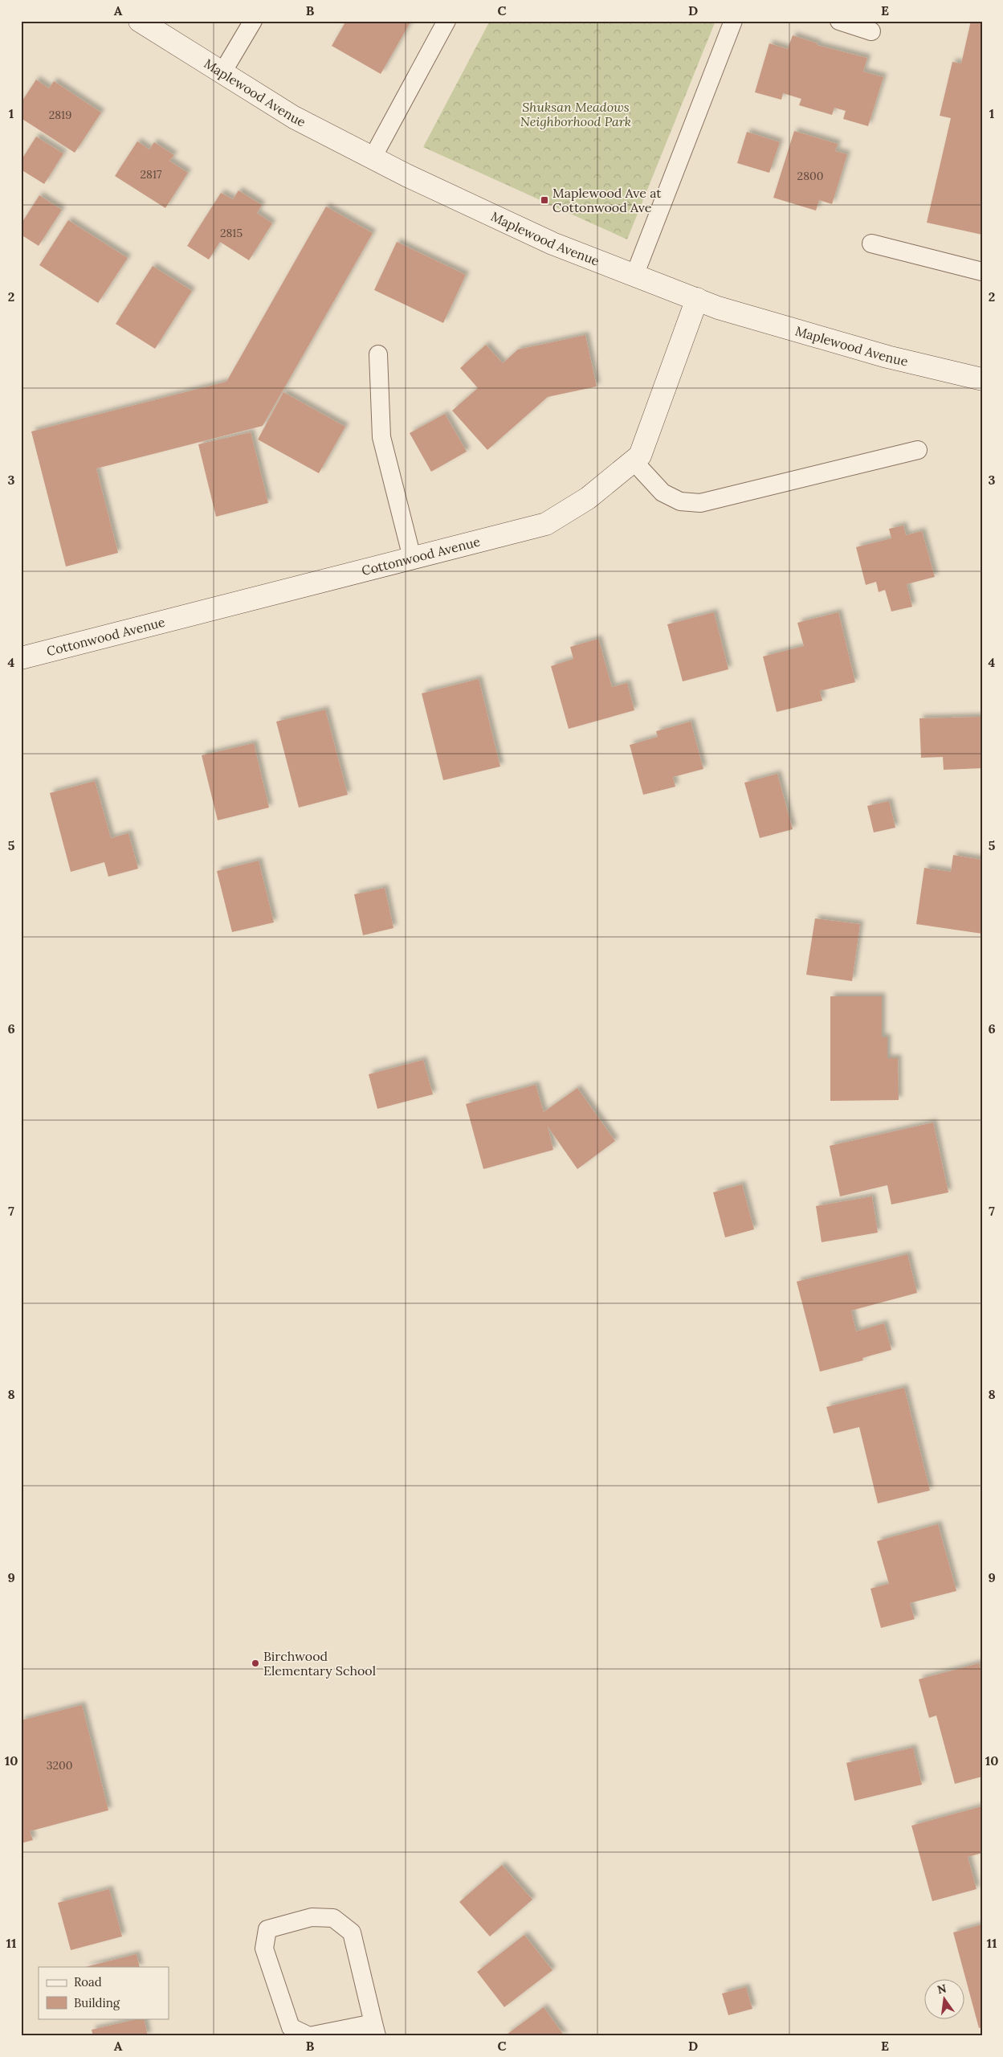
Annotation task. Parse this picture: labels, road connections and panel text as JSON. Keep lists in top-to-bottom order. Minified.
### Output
{"streets":{"street":["Maplewood Avenue","Cottonwood Avenue"]},"crossings":[["Maplewood Avenue","Cottonwood Avenue"]],"parks":["Shuksan Meadows Neighborhood Park"],"places":{"transit":["Maplewood Ave at Cottonwood Ave"],"other":["Birchwood Elementary School"]},"house_numbers":["2819","2817","2800","2815","3200"],"legend":["Road","Building"],"north":"top","grid":{"columns":["A","B","C","D","E"],"rows":["1","2","3","4","5","6","7","8","9","10","11"]}}
